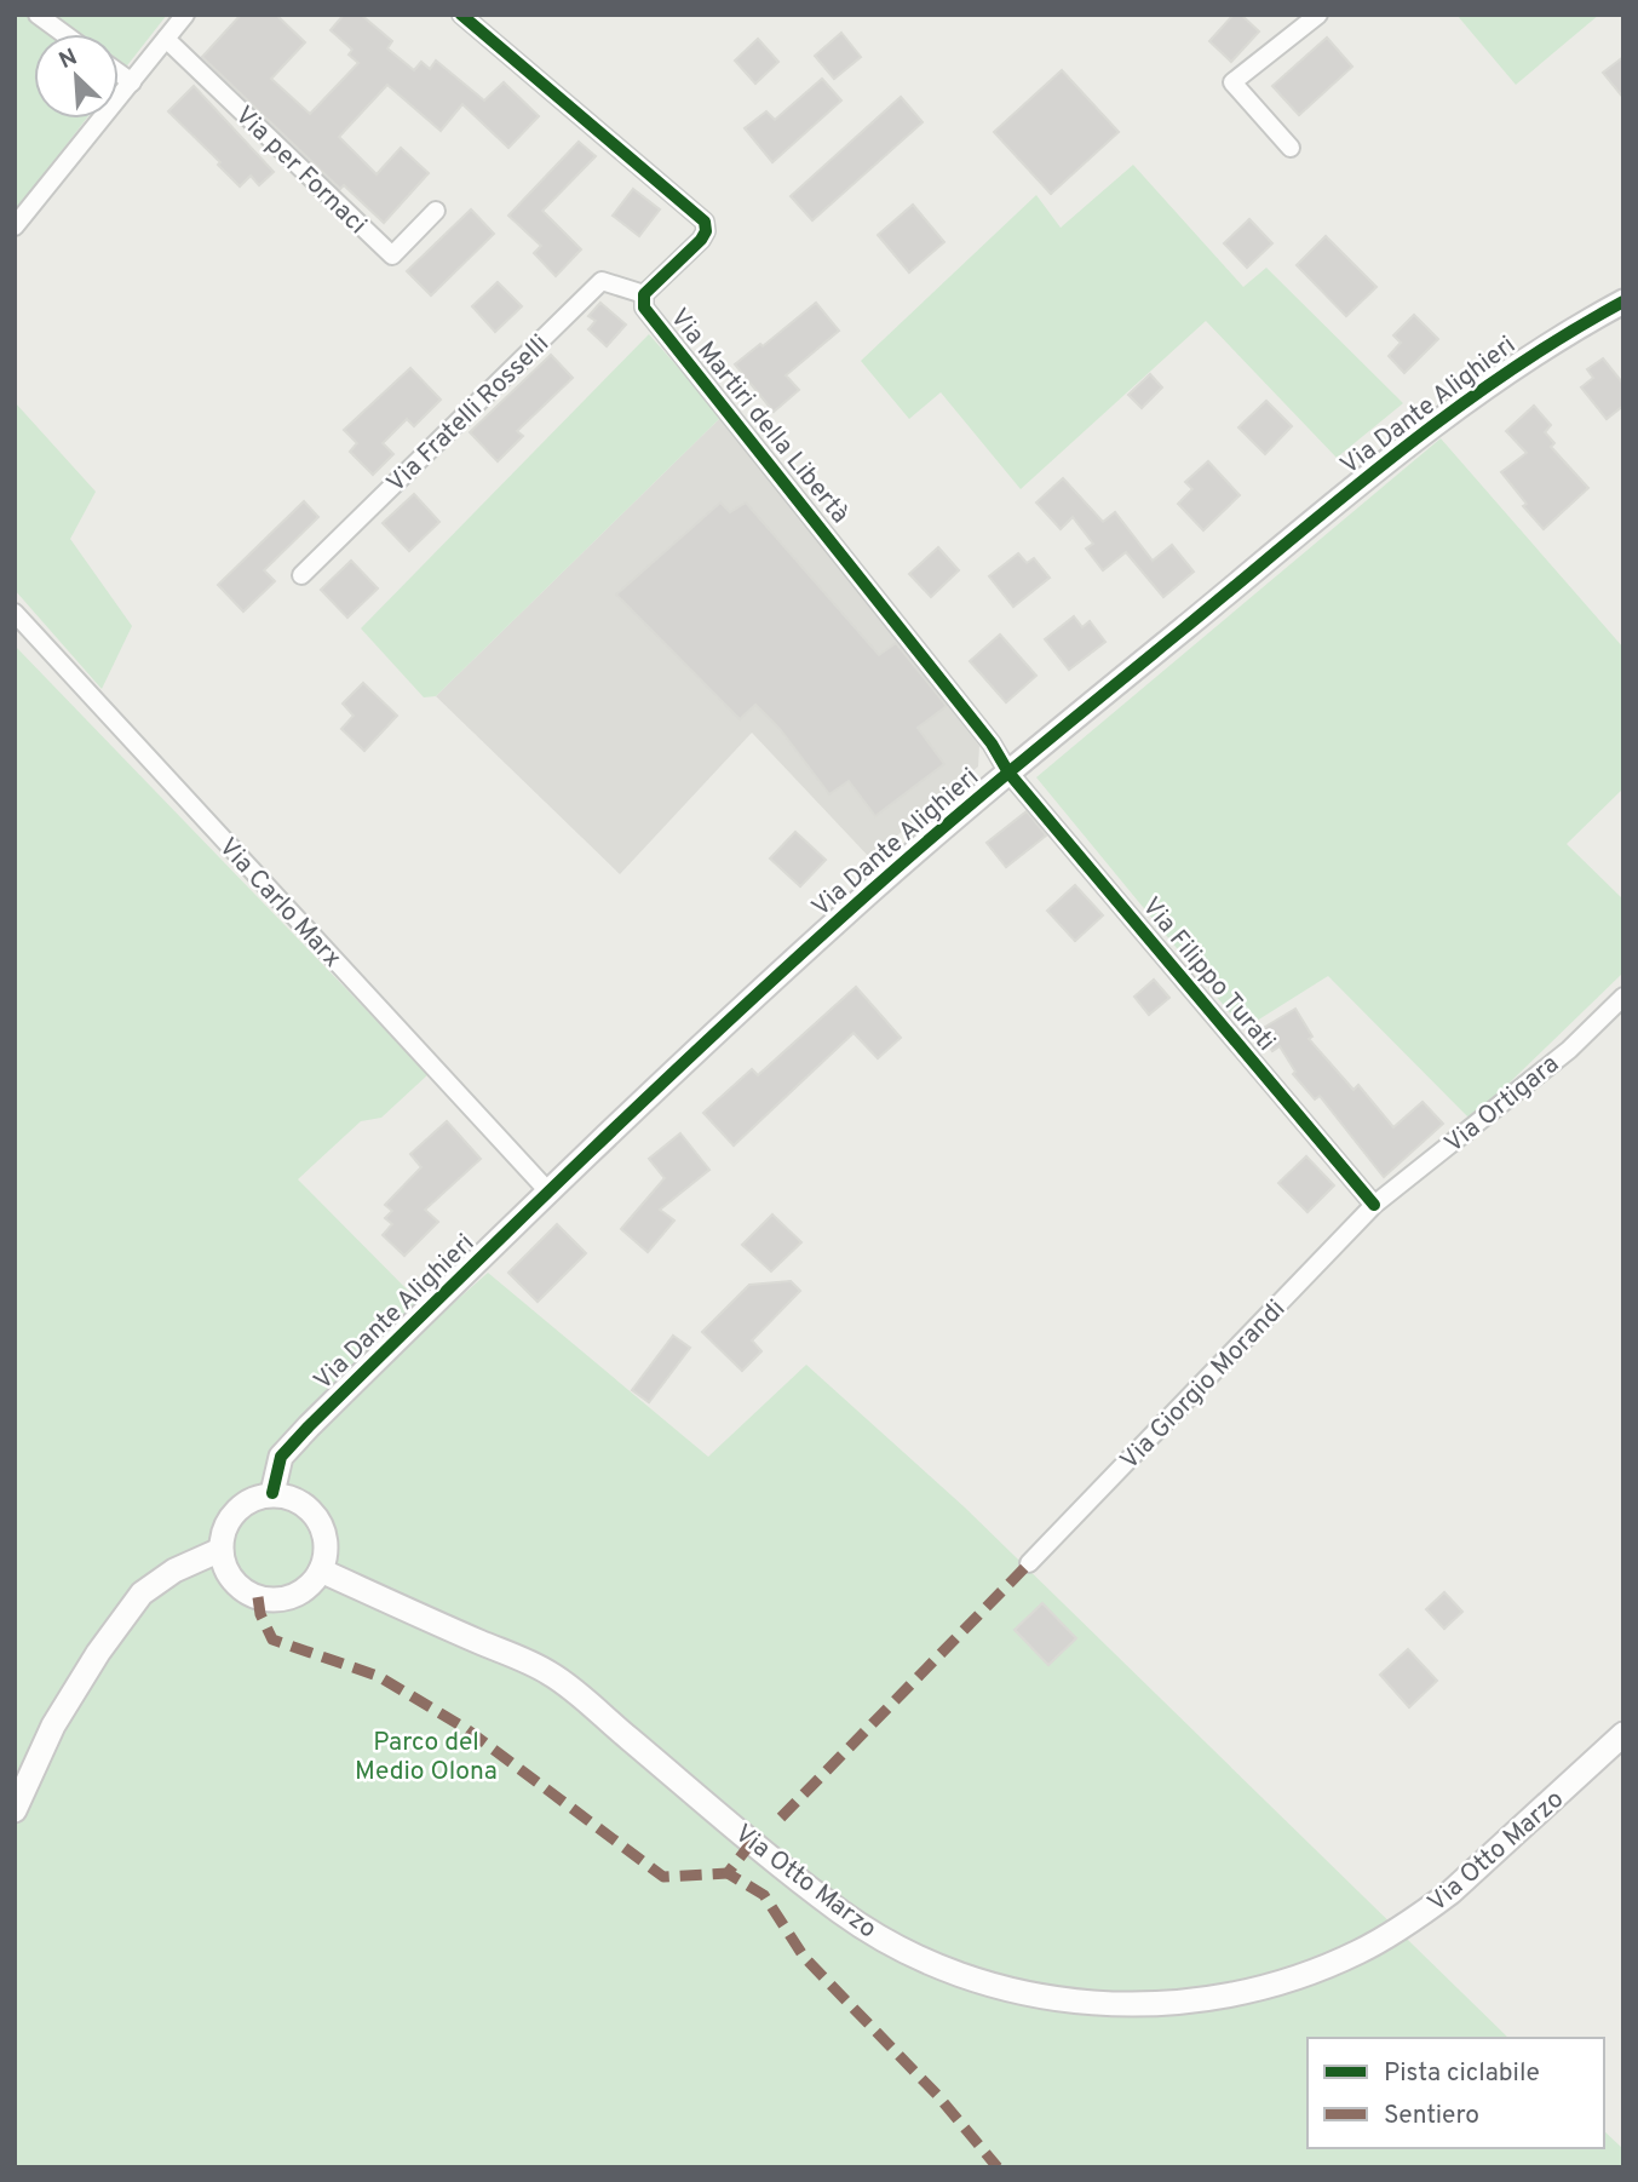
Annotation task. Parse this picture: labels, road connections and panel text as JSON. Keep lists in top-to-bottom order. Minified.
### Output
{"streets":{"street":["Via per Fornaci","Via Dante Alighieri","Via Fratelli Rosselli","Via Martiri della Libertà","Via Carlo Marx","Via Filippo Turati","Via Ortigara","Via Giorgio Morandi","Via Otto Marzo"]},"crossings":[["Via Dante Alighieri","Via Martiri della Libertà"],["Via Dante Alighieri","Via Carlo Marx"],["Via Dante Alighieri","Via Filippo Turati"],["Via Dante Alighieri","Via Otto Marzo"],["Via Fratelli Rosselli","Via Martiri della Libertà"],["Via Martiri della Libertà","Via Filippo Turati"],["Via Filippo Turati","Via Ortigara"],["Via Filippo Turati","Via Giorgio Morandi"],["Via Ortigara","Via Giorgio Morandi"]],"parks":["Parco del Medio Olona"],"legend":["Pista ciclabile","Sentiero"],"north":"top left"}
